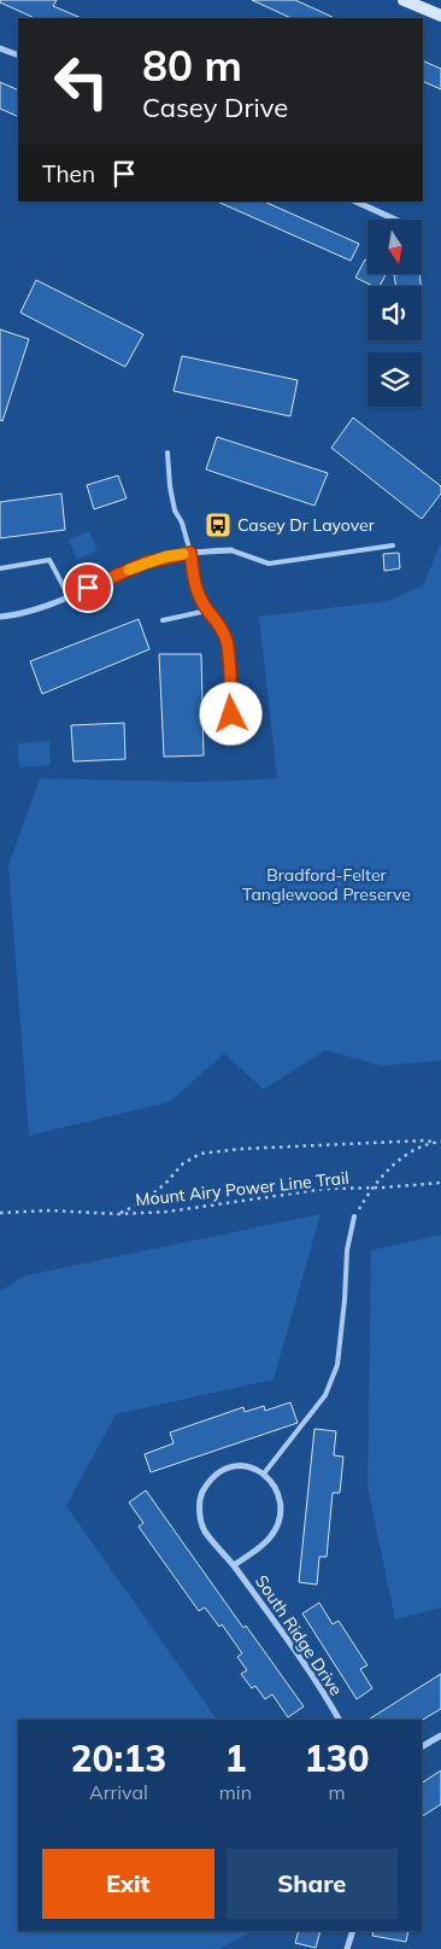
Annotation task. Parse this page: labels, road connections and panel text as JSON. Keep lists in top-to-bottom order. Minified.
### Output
{"streets":{"street":["South Ridge Drive"],"path":["Mount Airy Power Line Trail"]},"parks":["Bradford-Felter Tanglewood Preserve"],"places":{"bus stop":["Casey Dr Layover"]},"north":"bottom","page":{"turn":["80 m","Casey Drive"],"then":"Then","eta":["20:13","Arrival","1","min","130","m"],"buttons":["Exit","Share"]}}
